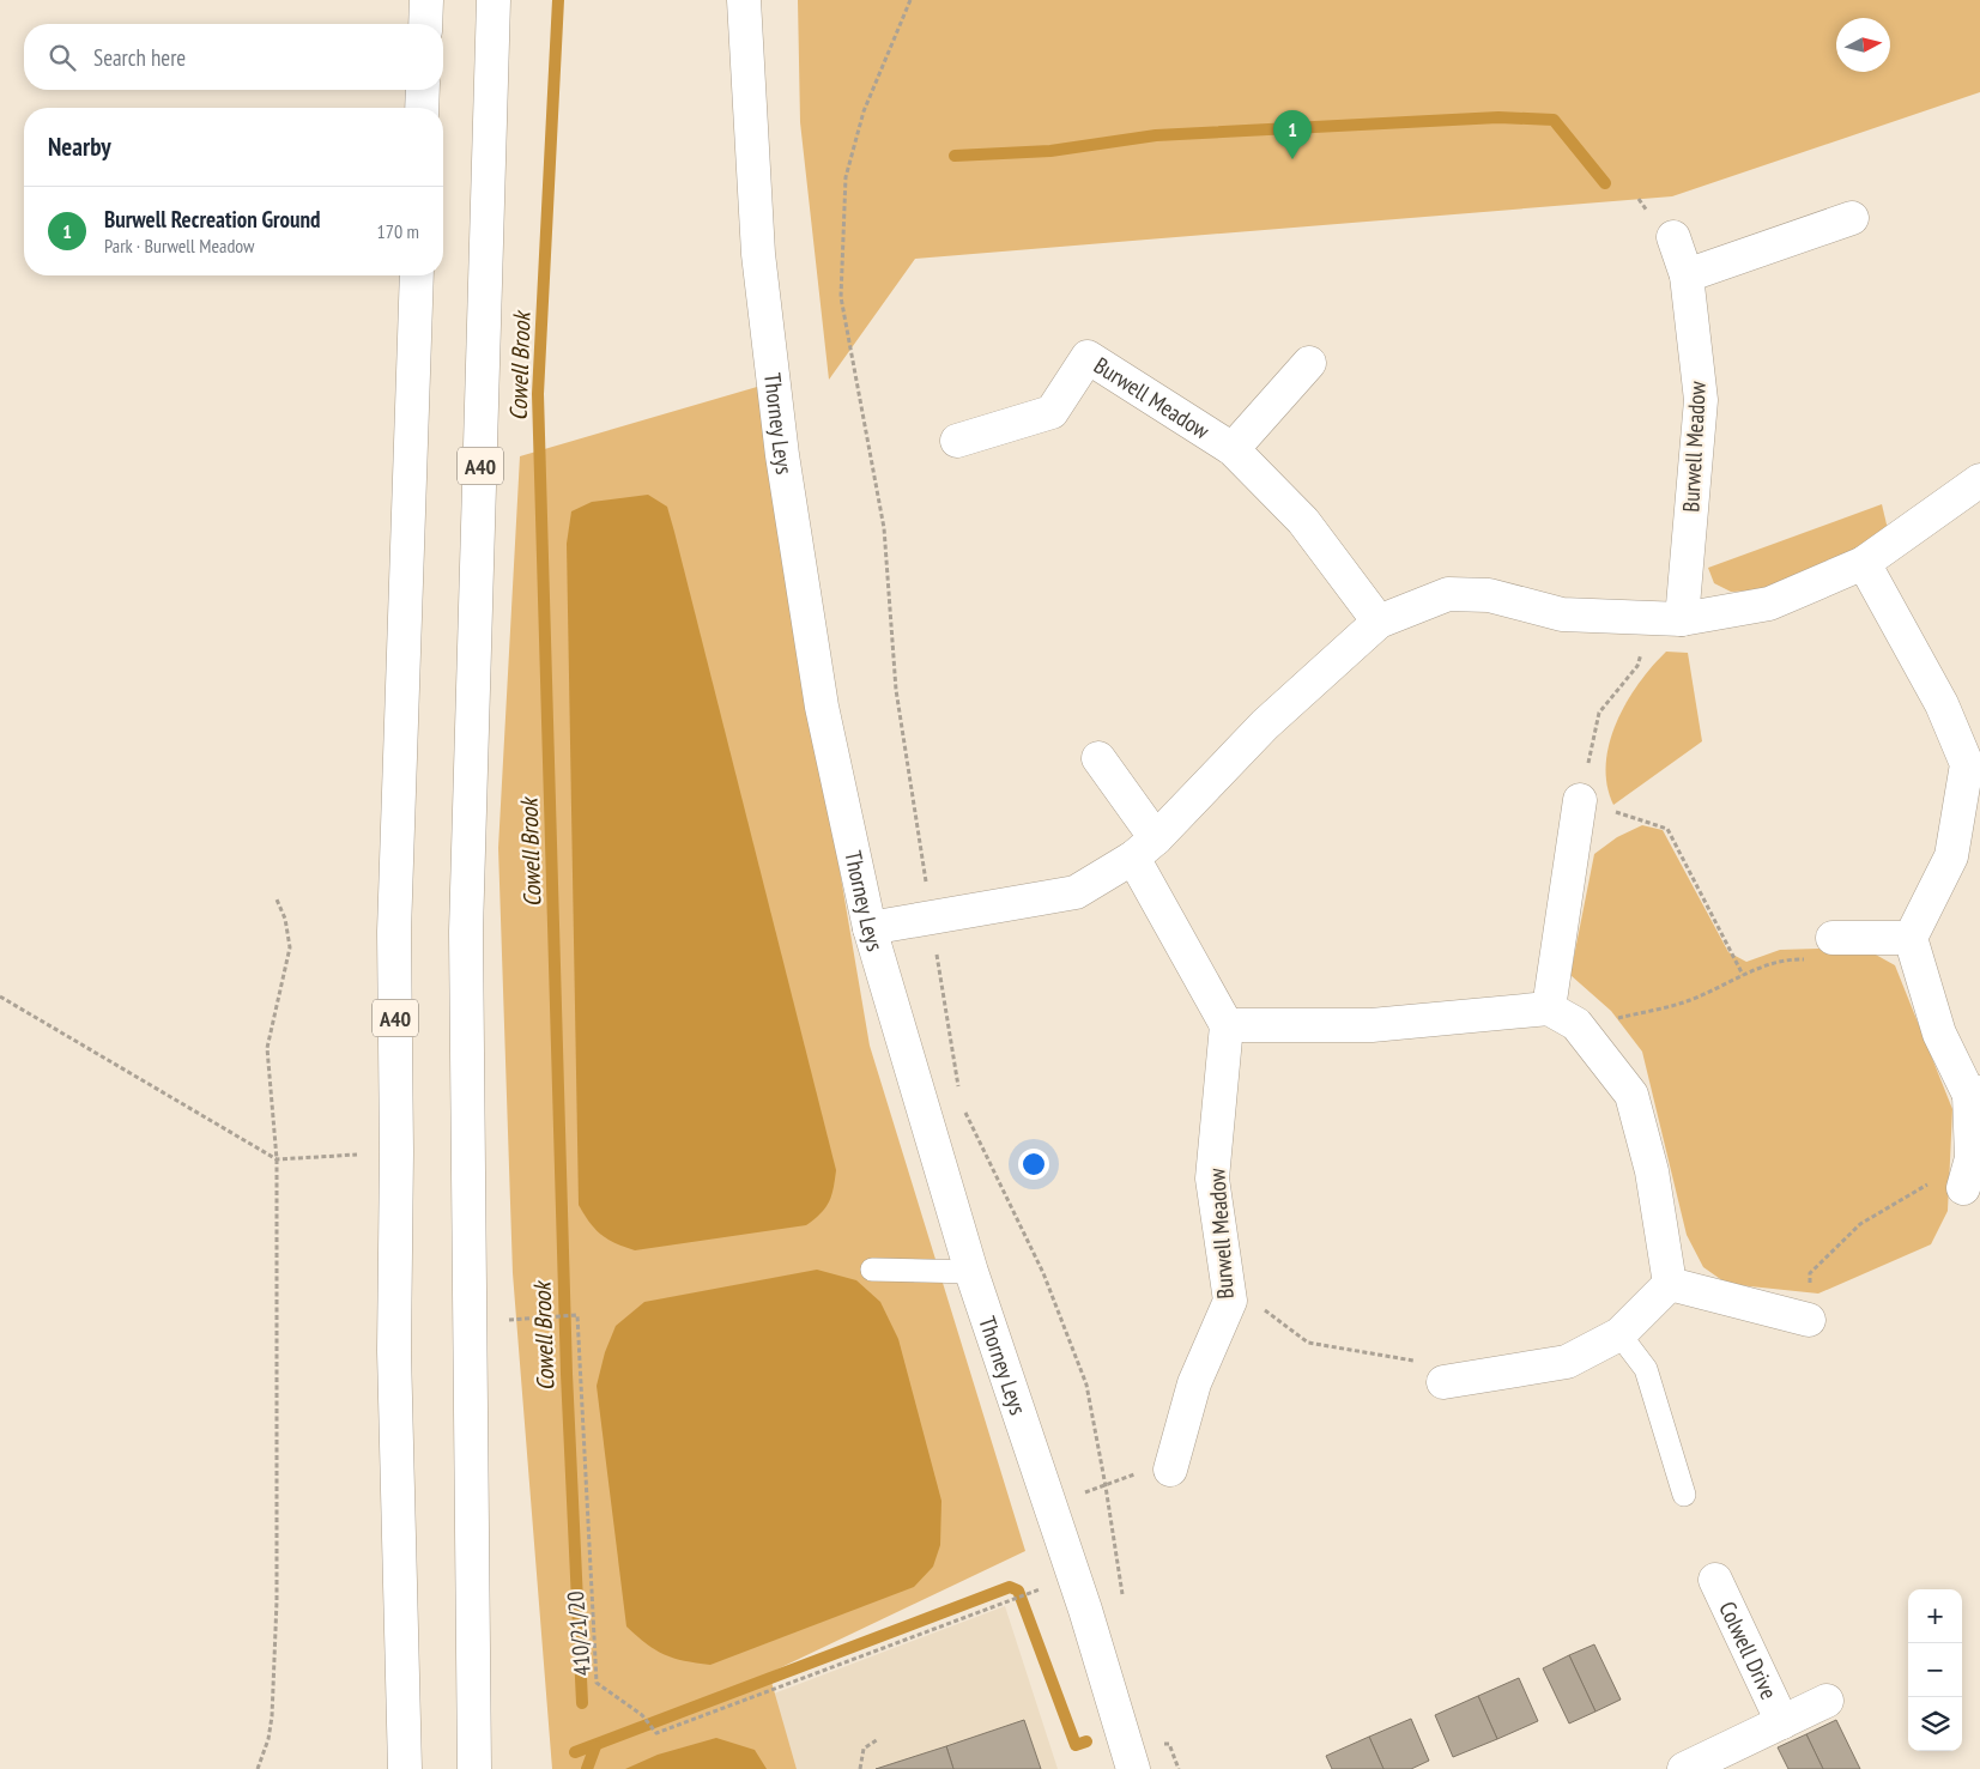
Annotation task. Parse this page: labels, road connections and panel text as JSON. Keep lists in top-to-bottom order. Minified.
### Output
{"streets":{"main road":["Burwell Meadow","Thorney Leys","A40","Colwell Drive"],"path":["410/21/20"]},"water":["Cowell Brook"],"north":"right","page":{"search":"Search here","heading":"Nearby","pins":"1","list":[{"mark":"1","name":"Burwell Recreation Ground","note":"Park · Burwell Meadow","value":"170 m"}],"map_buttons":["+","−"]}}
